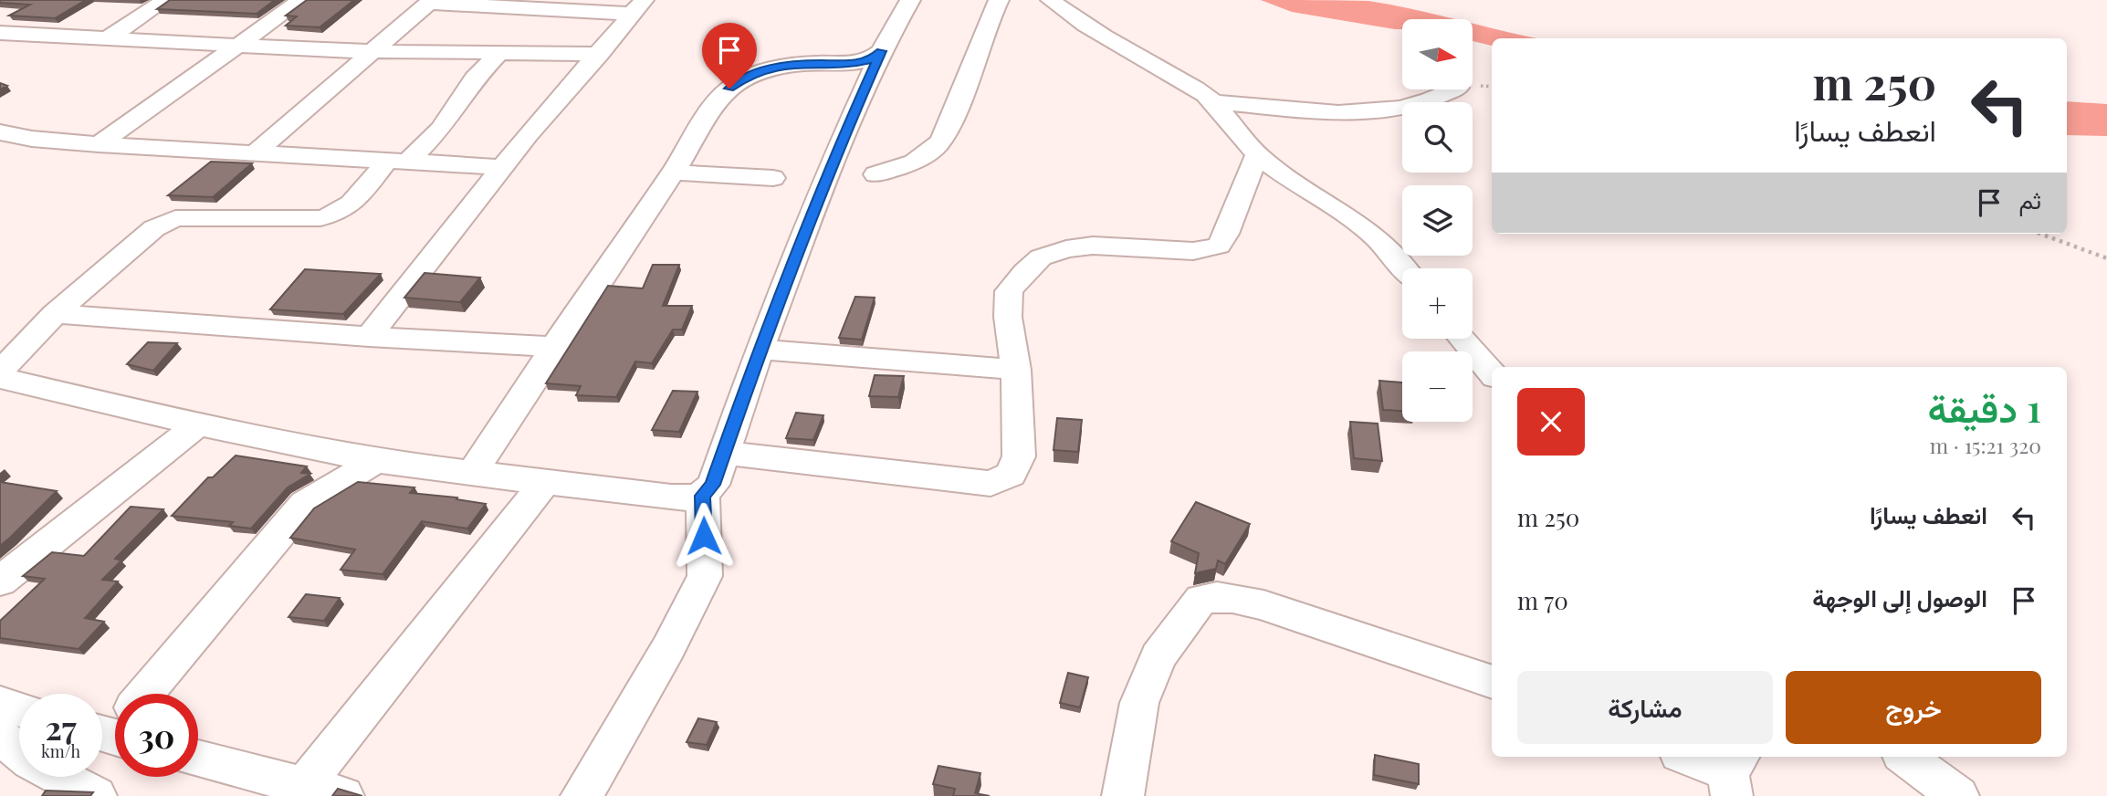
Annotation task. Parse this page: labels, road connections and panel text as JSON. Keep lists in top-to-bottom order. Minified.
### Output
{"north":"right","page":{"map_buttons":["+","−"],"turn":["250 m","انعطف يسارًا"],"then":"ثم","heading":["1 دقيقة","320 m · 15:21"],"list":[{"name":"انعطف يسارًا","value":"250 m"},{"name":"الوصول إلى الوجهة","value":"70 m"}],"buttons":["خروج","مشاركة"],"speed":"27 km/h","limit":"30"}}
